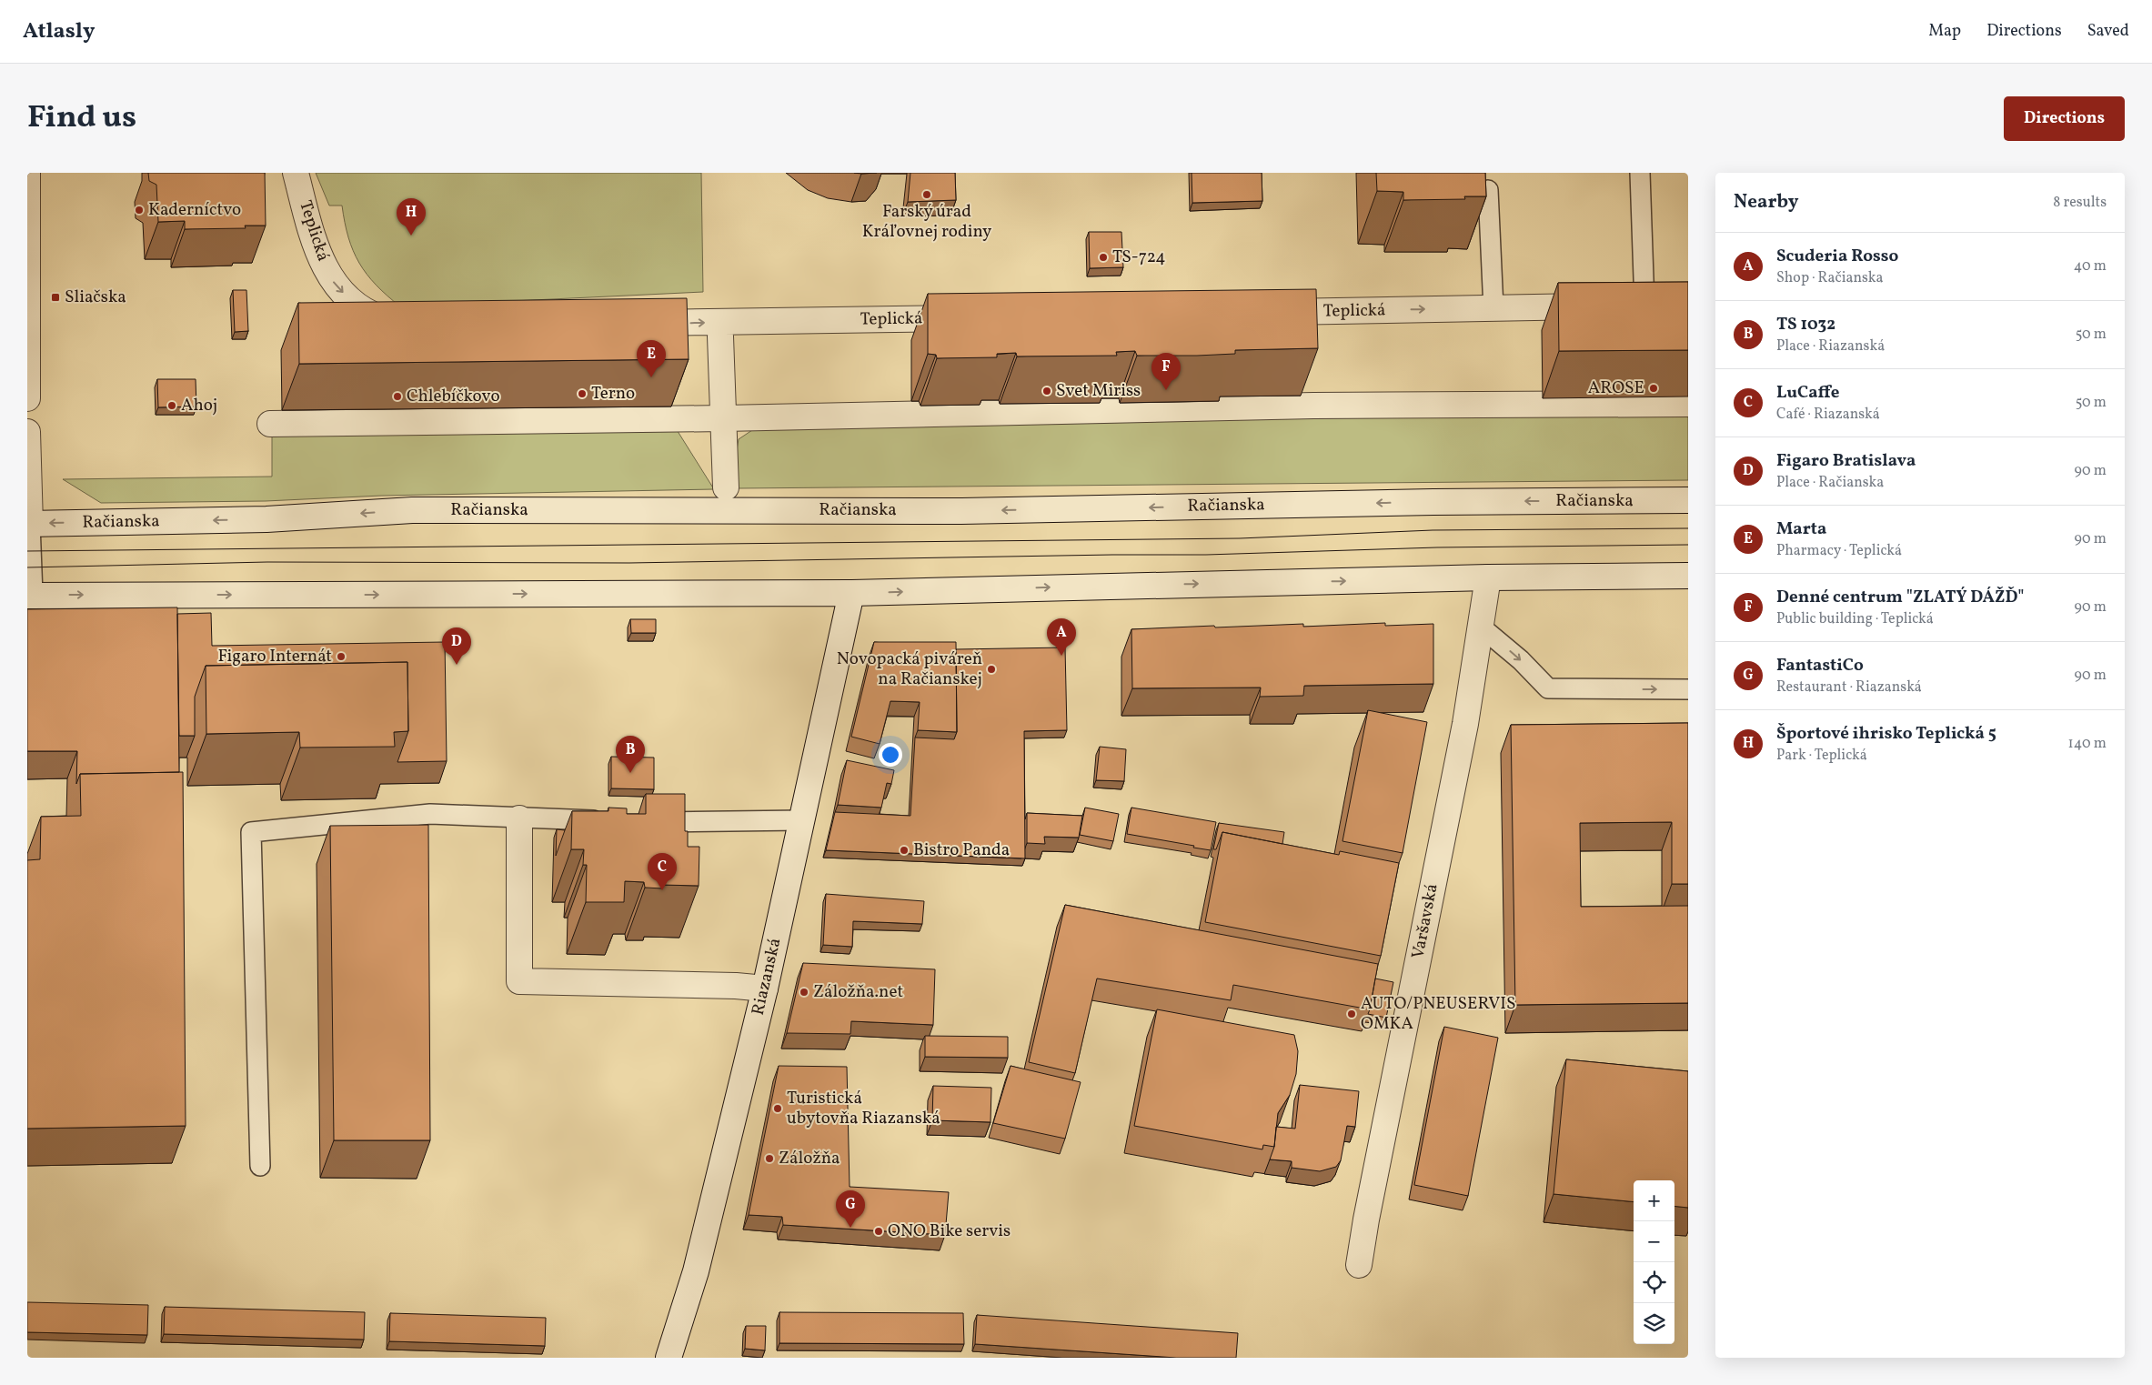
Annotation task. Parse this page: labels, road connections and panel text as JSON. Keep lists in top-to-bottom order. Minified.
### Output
{"streets":{"street":["Teplická","Račianska","Varšavská","Riazanská"]},"places":{"other":["Farský úrad Kráľovnej rodiny","Kaderníctvo","TS-724","AROSE","Svet Miriss","Terno","Chlebíčkovo","Ahoj","Figaro Internát","Novopacká piváreň na Račianskej","Bistro Panda","Záložňa.net","AUTO/PNEUSERVIS OMKA","Turistická ubytovňa Riazanská","Záložňa","ONO Bike servis"],"transit":["Sliačska"]},"page":{"header":"Atlasly","nav":["Map","Directions","Saved"],"title":"Find us","buttons":"Directions","heading":["Nearby","8 results"],"pins":["H","E","F","A","D","B","C","G"],"list":[{"mark":"A","name":"Scuderia Rosso","note":"Shop · Račianska","value":"40 m"},{"mark":"B","name":"TS 1032","note":"Place · Riazanská","value":"50 m"},{"mark":"C","name":"LuCaffe","note":"Café · Riazanská","value":"50 m"},{"mark":"D","name":"Figaro Bratislava","note":"Place · Račianska","value":"90 m"},{"mark":"E","name":"Marta","note":"Pharmacy · Teplická","value":"90 m"},{"mark":"F","name":"Denné centrum \"ZLATÝ DÁŽĎ\"","note":"Public building · Teplická","value":"90 m"},{"mark":"G","name":"FantastiCo","note":"Restaurant · Riazanská","value":"90 m"},{"mark":"H","name":"Športové ihrisko Teplická 5","note":"Park · Teplická","value":"140 m"}],"map_buttons":["+","−"]}}
